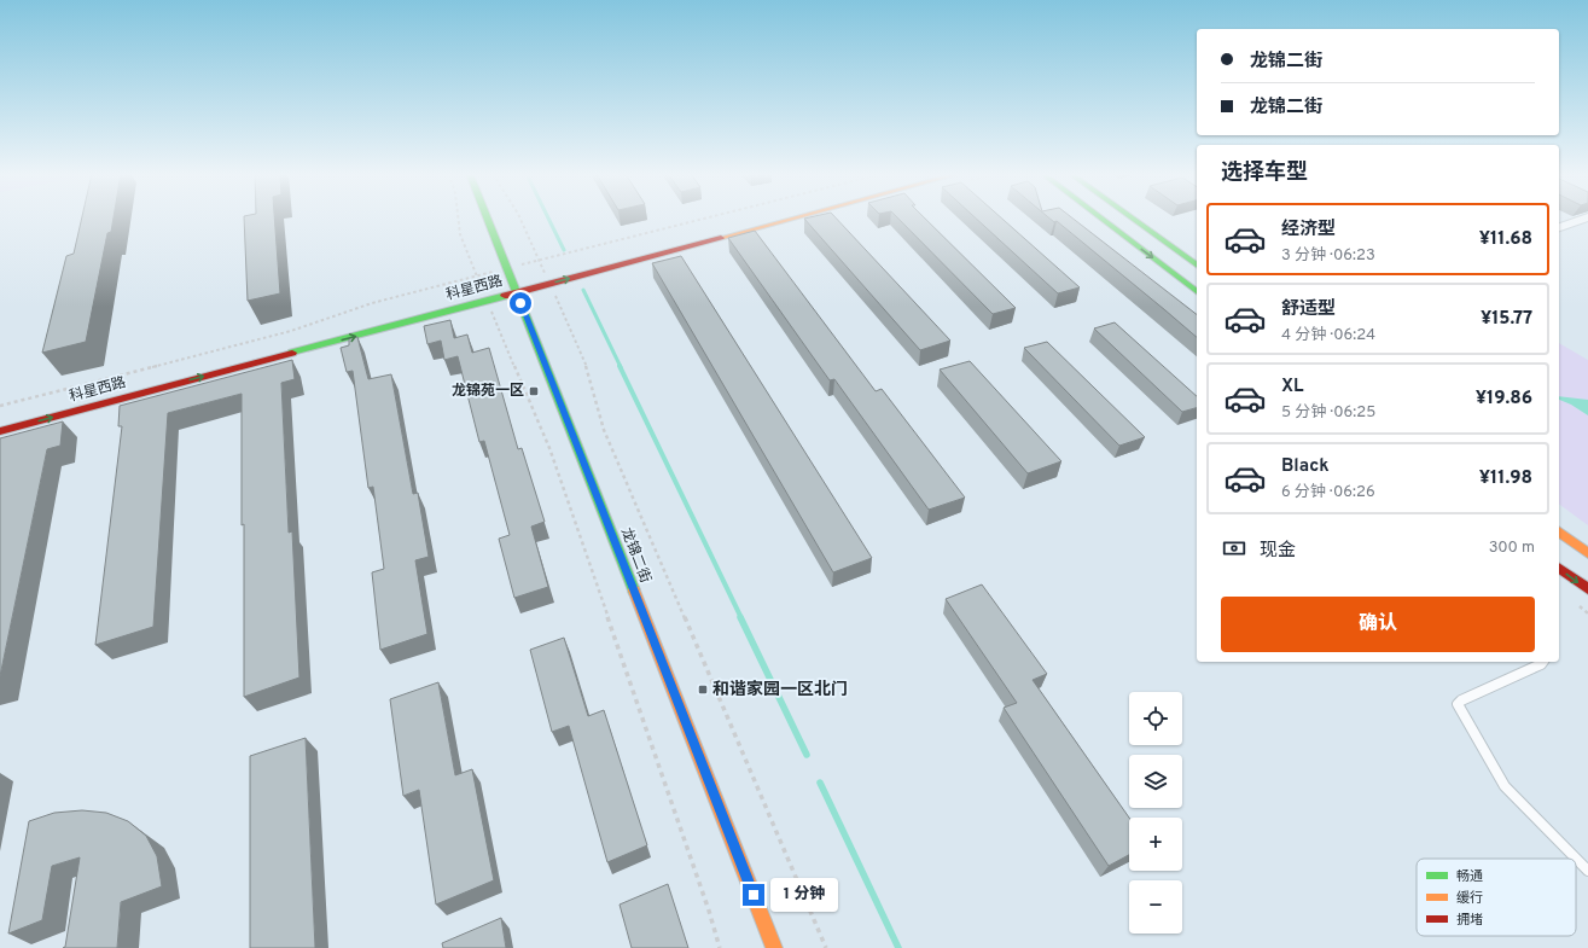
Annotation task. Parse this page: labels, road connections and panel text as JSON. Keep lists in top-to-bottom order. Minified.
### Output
{"streets":{"street":["科星西路","龙锦二街"]},"crossings":[["科星西路","龙锦二街"]],"one_way":["科星西路"],"places":{"transit":["龙锦苑一区","和谐家园一区北门"]},"legend":["畅通","缓行","拥堵"],"page":{"banner":["龙锦二街","龙锦二街"],"heading":"选择车型","list":[{"name":"经济型","note":"3 分钟 · 06:23","value":"¥11.68"},{"name":"舒适型","note":"4 分钟 · 06:24","value":"¥15.77"},{"name":"XL","note":"5 分钟 · 06:25","value":"¥19.86"},{"name":"Black","note":"6 分钟 · 06:26","value":"¥11.98"}],"pay":["现金","300 m"],"buttons":"确认","map_buttons":["+","−"],"bubble":"1 分钟"}}
